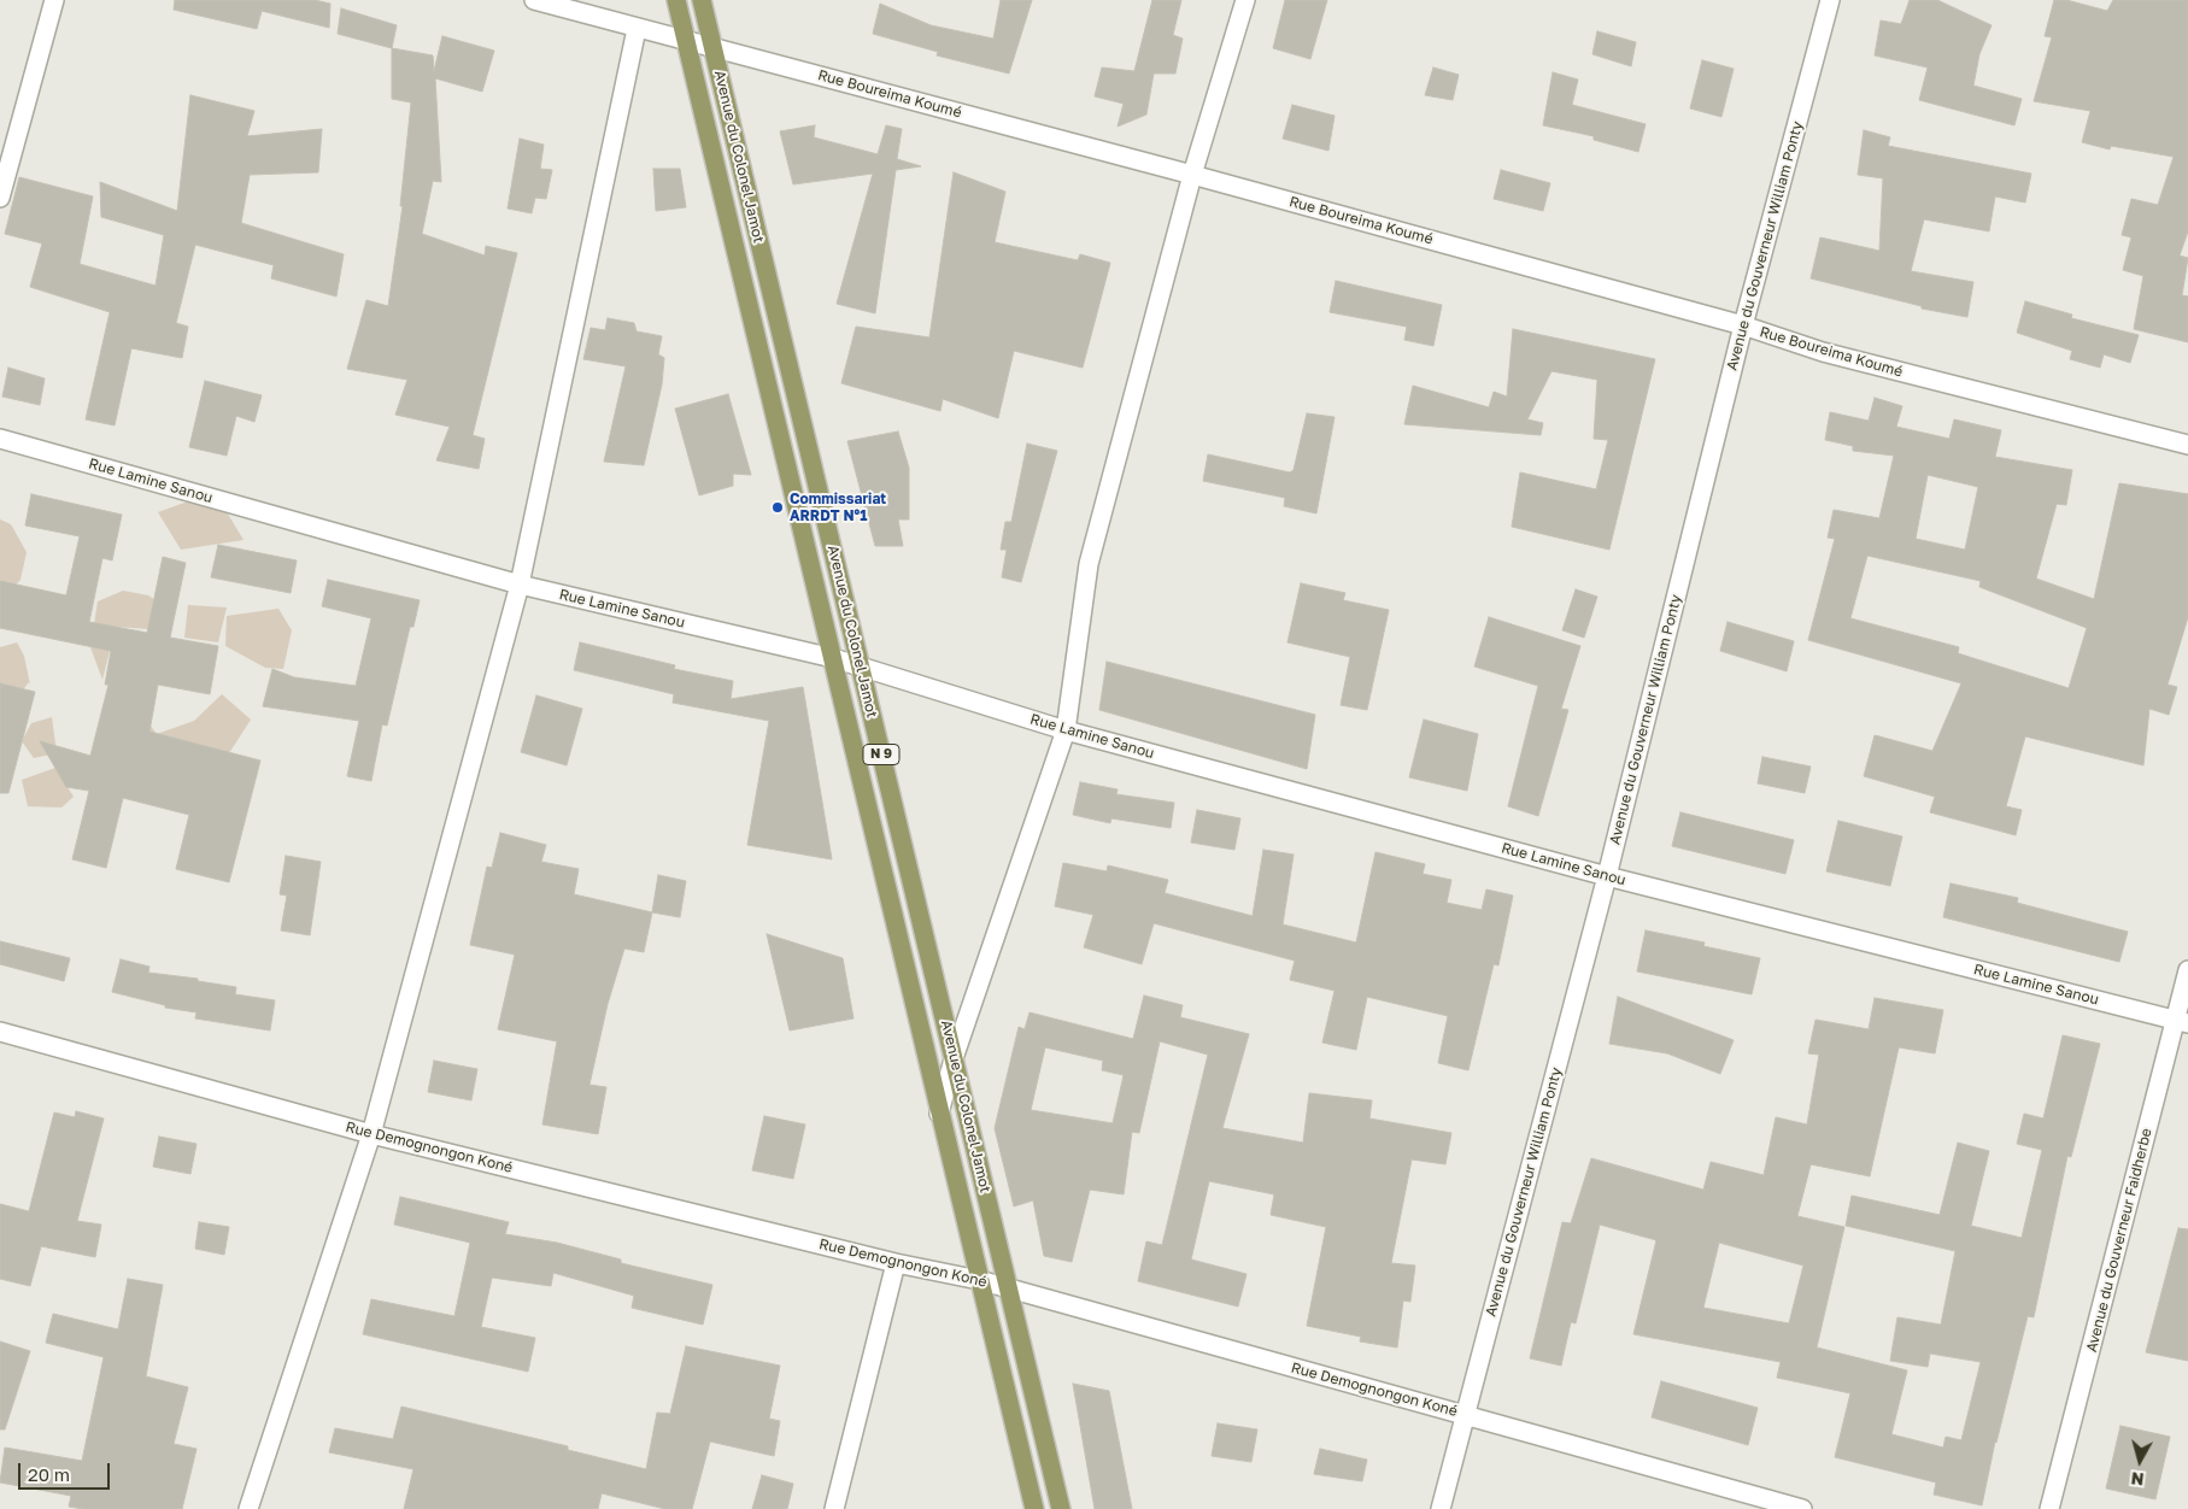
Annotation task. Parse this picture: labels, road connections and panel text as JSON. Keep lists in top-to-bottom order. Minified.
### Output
{"streets":{"main road":["Avenue du Colonel Jamot","N 9"],"street":["Rue Boureima Koumé","Avenue du Gouverneur William Ponty","Rue Lamine Sanou","Rue Demognongon Koné","Avenue du Gouverneur Faidherbe"]},"crossings":[["Rue Boureima Koumé","Avenue du Colonel Jamot"],["Rue Boureima Koumé","Avenue du Gouverneur William Ponty"],["Avenue du Colonel Jamot","Rue Lamine Sanou"],["Avenue du Colonel Jamot","Rue Demognongon Koné"],["Avenue du Gouverneur William Ponty","Rue Lamine Sanou"],["Avenue du Gouverneur William Ponty","Rue Demognongon Koné"],["Rue Lamine Sanou","Avenue du Gouverneur Faidherbe"]],"places":["Commissariat ARRDT N°1"],"scale_bar":"20 m","north":"bottom"}
